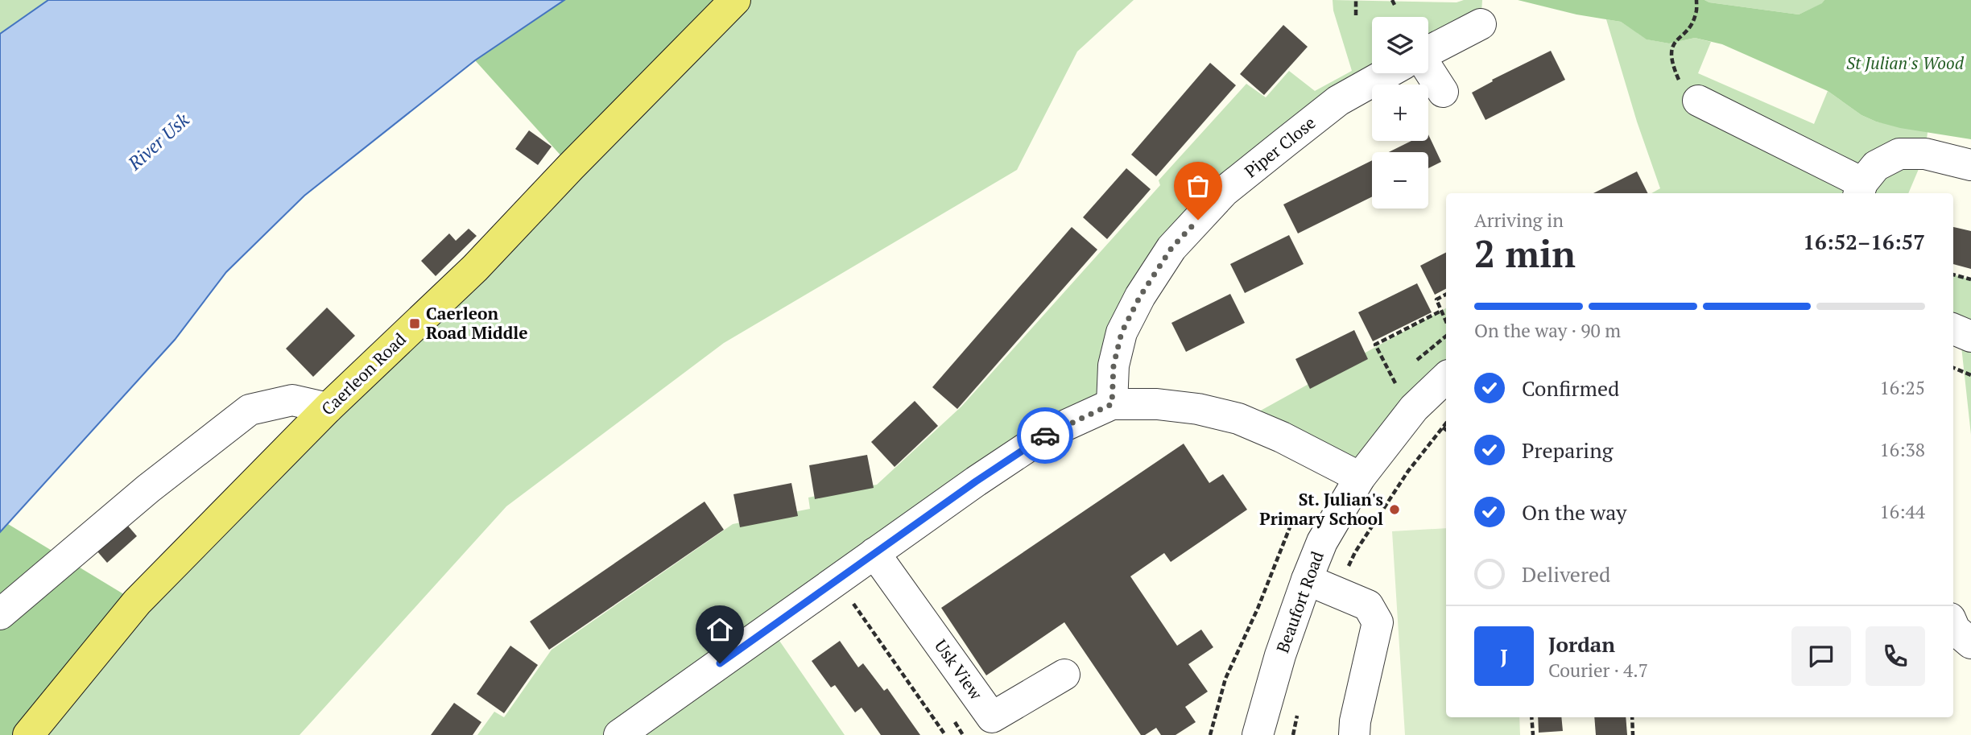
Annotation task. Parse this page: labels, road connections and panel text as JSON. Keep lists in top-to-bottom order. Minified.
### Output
{"streets":{"main road":["Caerleon Road"],"street":["Piper Close","Beaufort Road","Usk View"]},"water":["River Usk"],"parks":["St Julian's Wood"],"places":{"transit":["Caerleon Road Middle"],"other":["St. Julian's Primary School"]},"page":{"map_buttons":["+","−"],"heading":["2 min","Arriving in","16:52–16:57"],"panel":["Jordan","Courier · 4.7"],"bar":"On the way · 90 m","list":[["Confirmed","16:25"],["Preparing","16:38"],["On the way","16:44"],"Delivered"],"round":"J"}}
